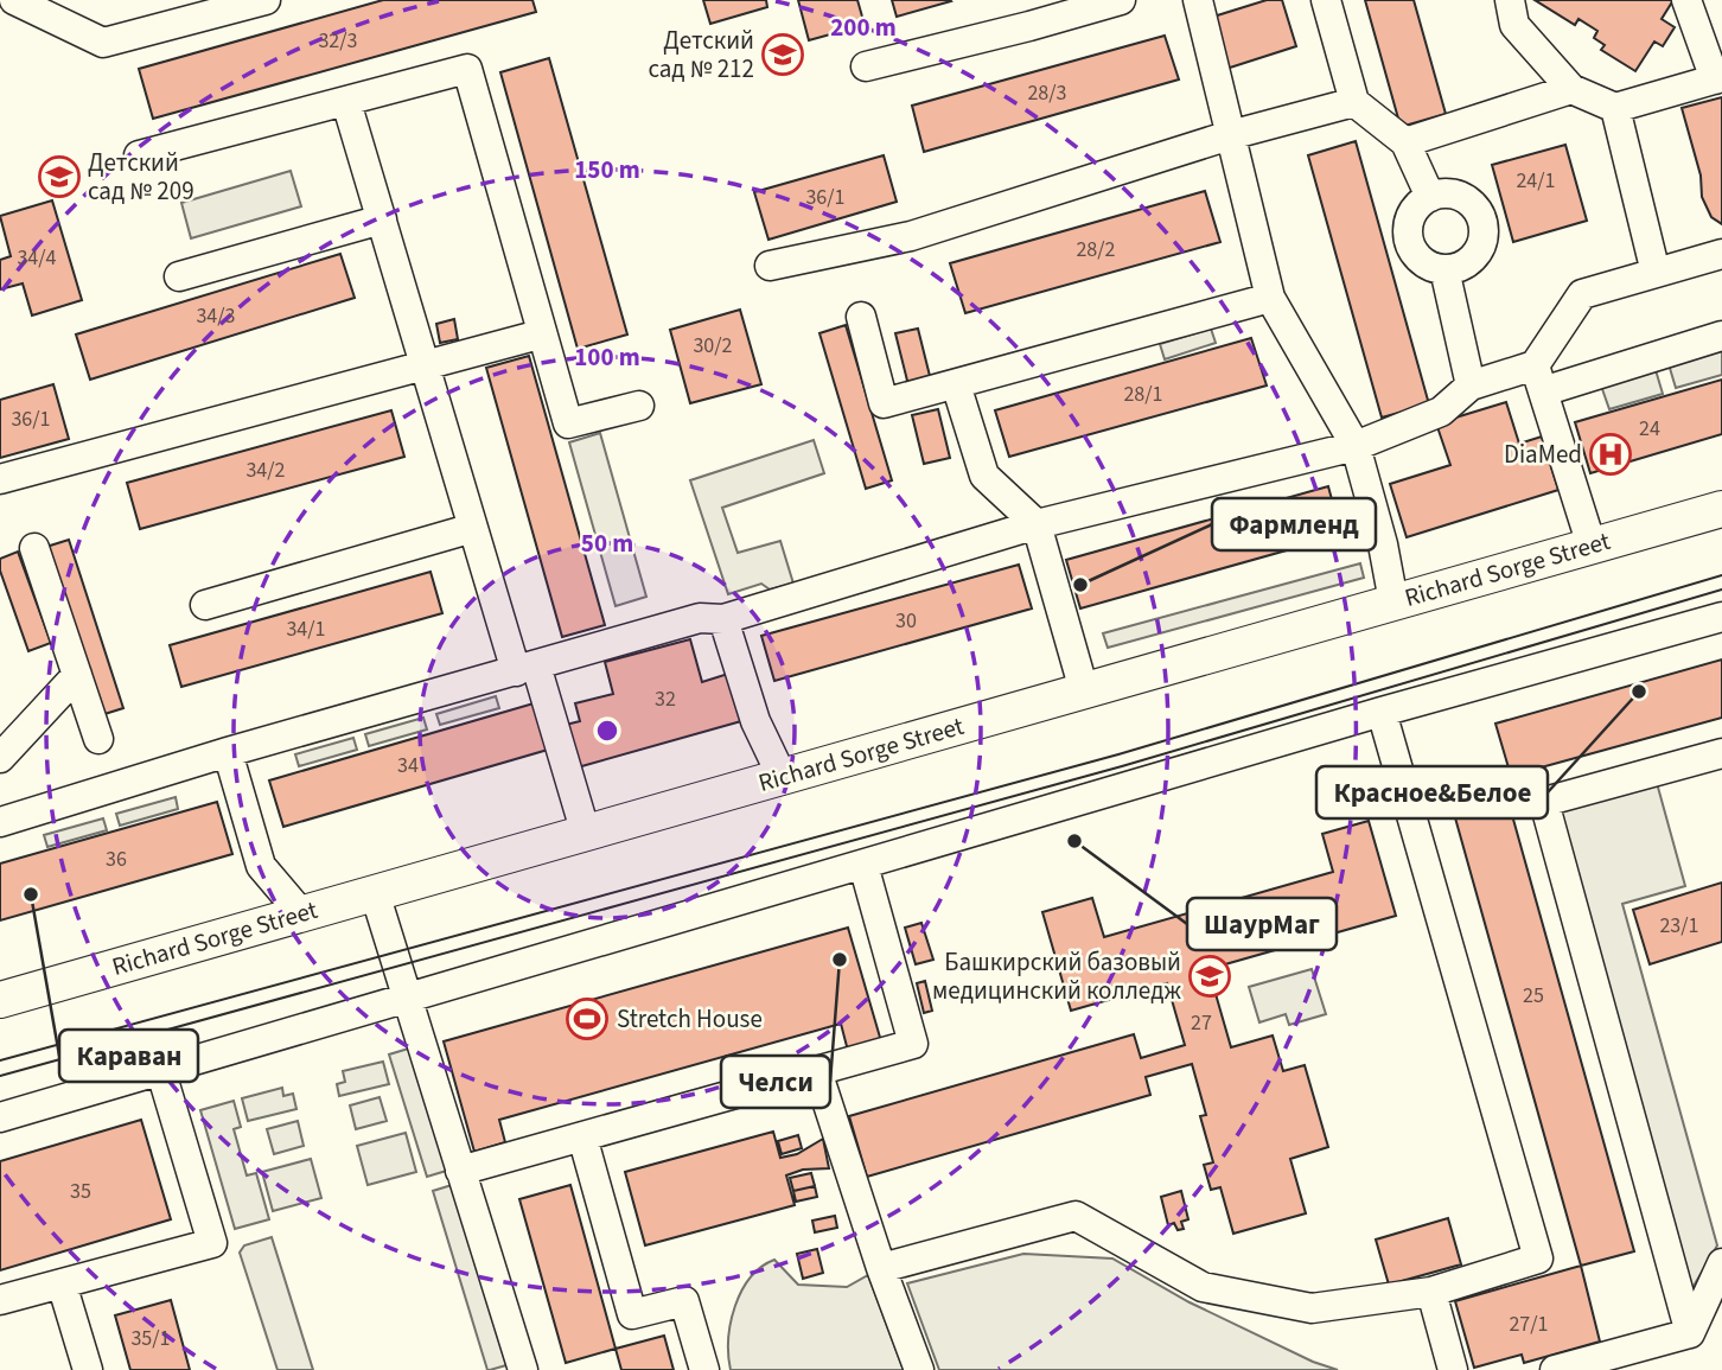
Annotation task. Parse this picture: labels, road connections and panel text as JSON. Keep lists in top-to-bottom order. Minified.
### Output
{"streets":{"main road":["Richard Sorge Street"]},"places":{"school or university":["Детский сад № 212","Детский сад № 209","Башкирский базовый медицинский колледж"],"hospital":["DiaMed"],"other":["Фармленд","Красное&Белое","ШаурМаг","Караван","Челси"],"sports":["Stretch House"]},"house_numbers":["32/3","28/3","24/1","36/1","28/2","34/4","34/3","30/2","28/1","36/1","24","34/2","30","34/1","32","34","36","23/1","25","27","35","27/1","35/1"],"rings":["200 m","150 m","100 m","50 m"]}
